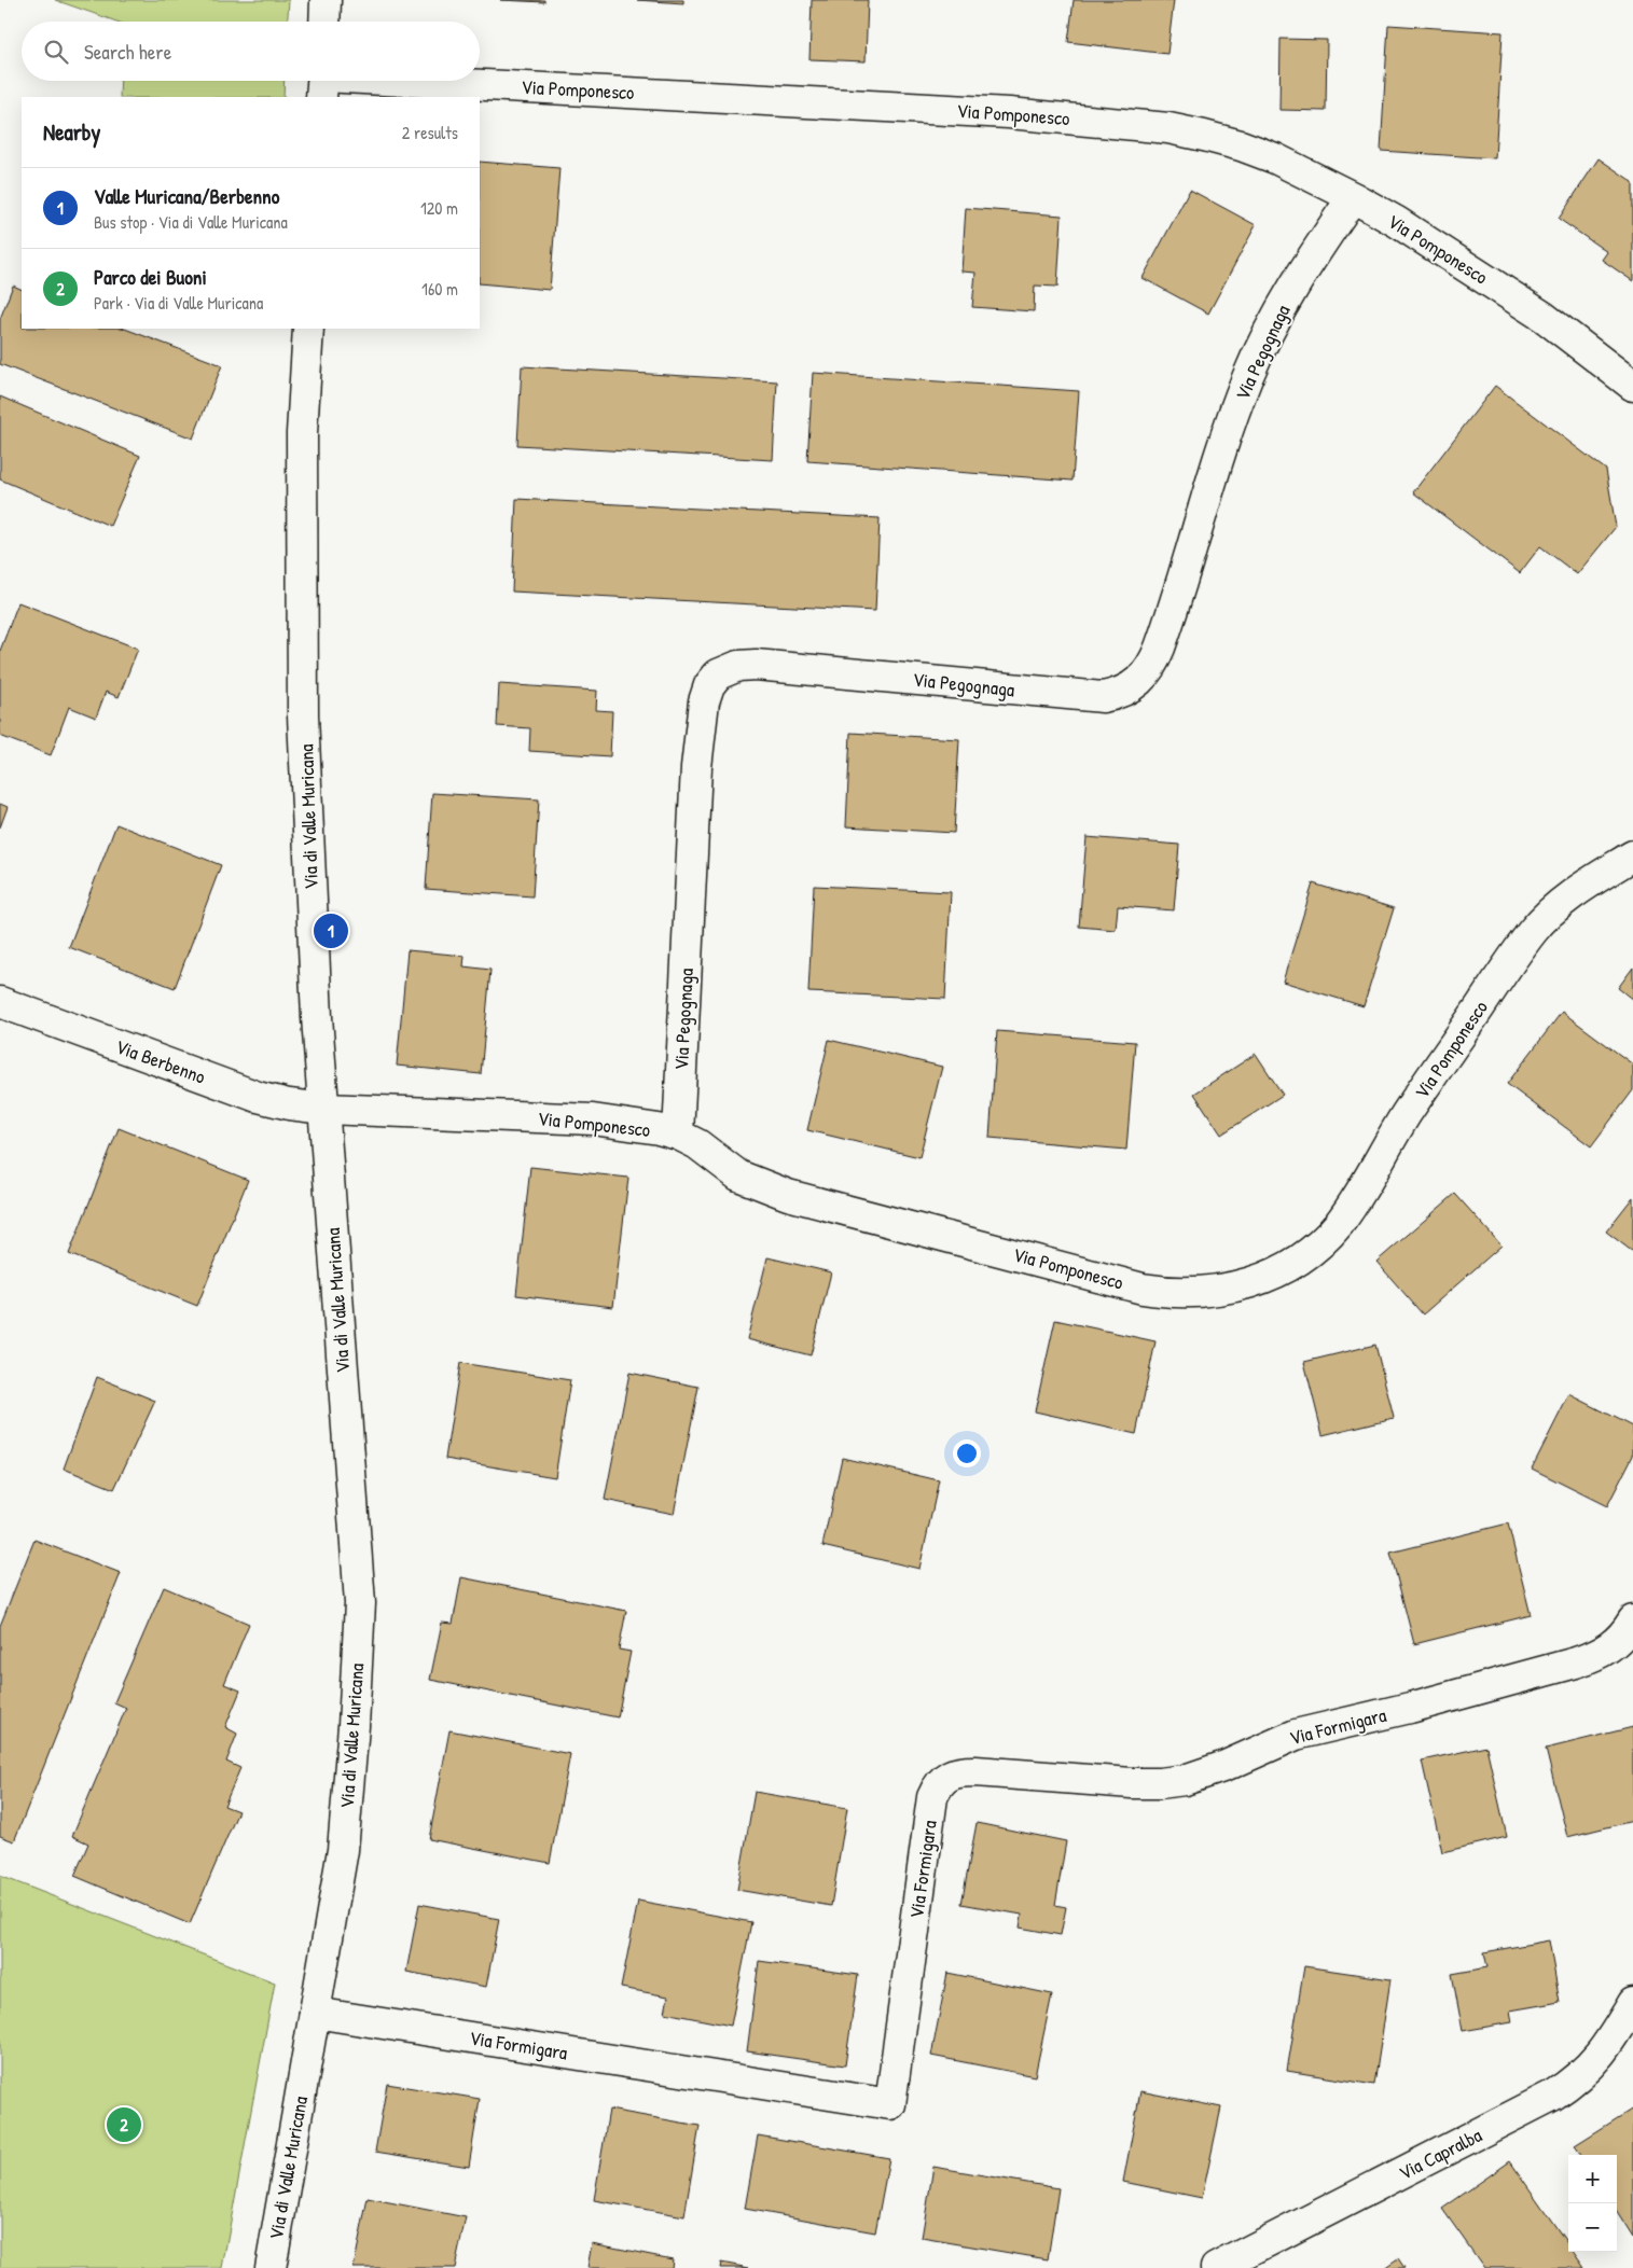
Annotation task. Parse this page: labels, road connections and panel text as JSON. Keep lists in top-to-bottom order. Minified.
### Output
{"streets":{"street":["Via Pomponesco","Via Pegognaga","Via di Valle Muricana","Via Berbenno","Via Formigara","Via Capralba"]},"crossings":[["Via Pomponesco","Via Pegognaga"],["Via Pomponesco","Via di Valle Muricana"],["Via Pomponesco","Via Berbenno"],["Via di Valle Muricana","Via Berbenno"],["Via di Valle Muricana","Via Formigara"]],"page":{"search":"Search here","heading":["Nearby","2 results"],"list":[{"mark":"1","name":"Valle Muricana/Berbenno","note":"Bus stop · Via di Valle Muricana","value":"120 m"},{"mark":"2","name":"Parco dei Buoni","note":"Park · Via di Valle Muricana","value":"160 m"}],"pins":["1","2"],"map_buttons":["+","−"]}}
